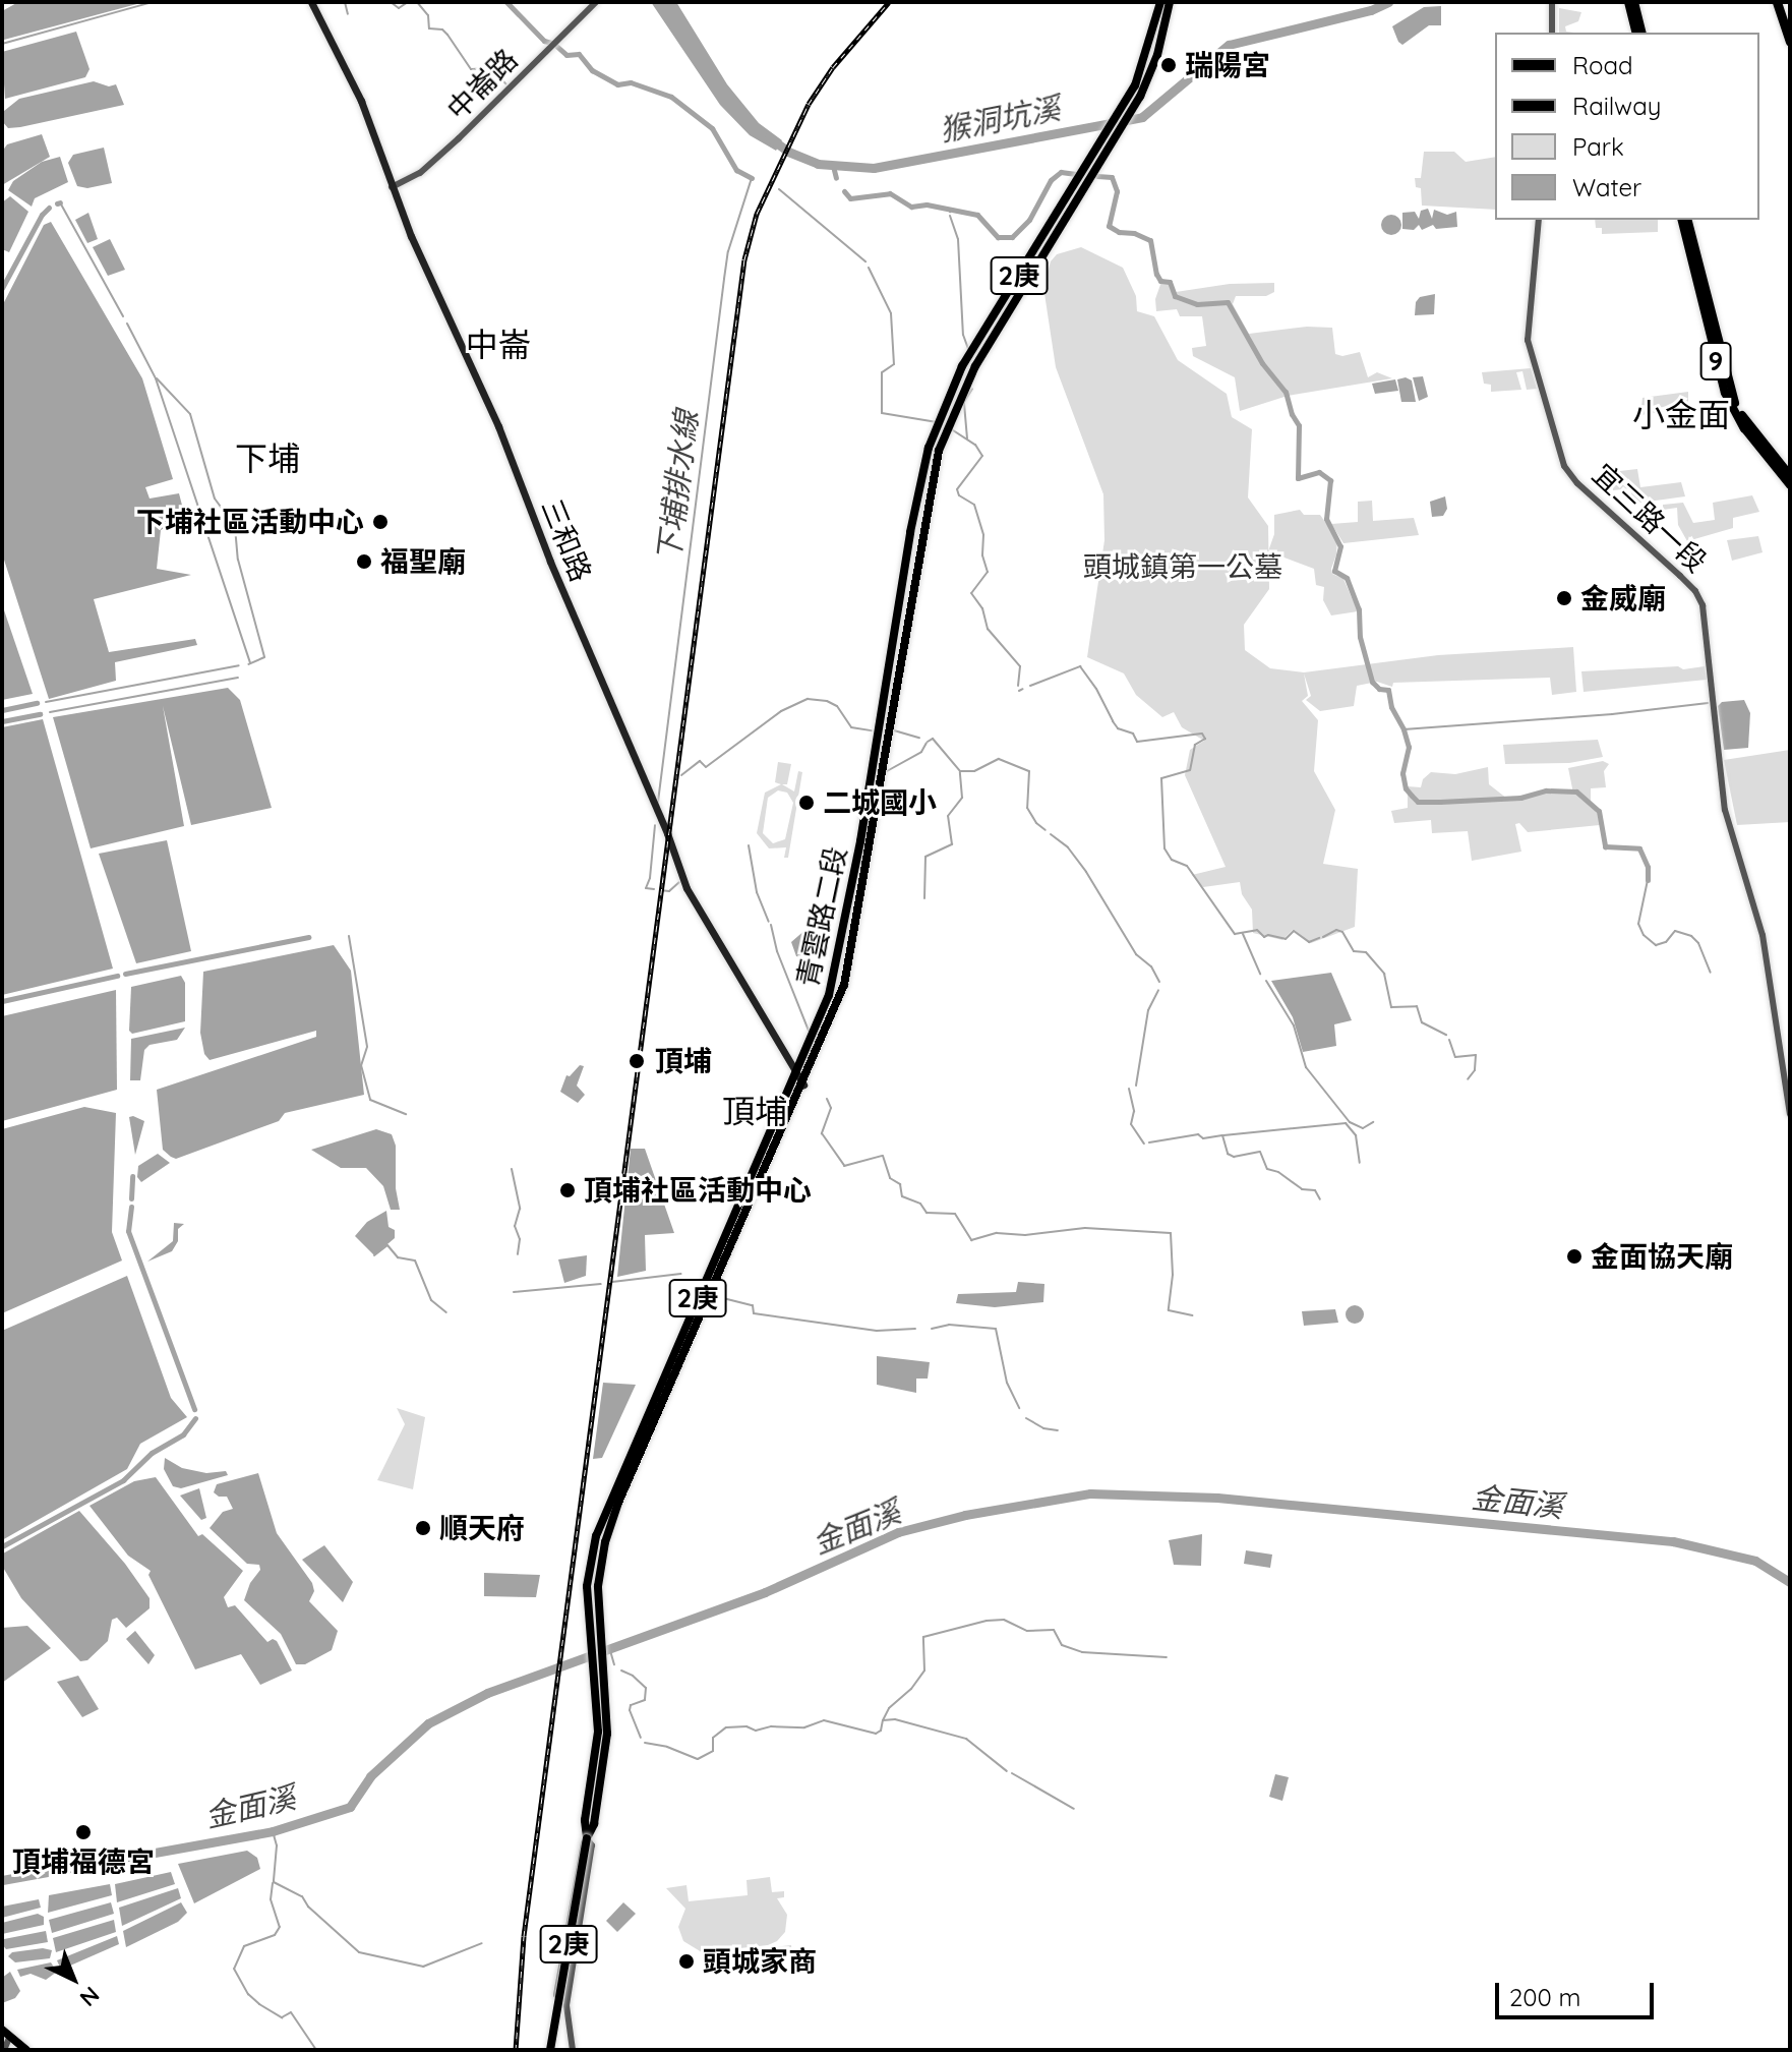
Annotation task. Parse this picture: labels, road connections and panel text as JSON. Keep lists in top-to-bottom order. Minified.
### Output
{"streets":{"main road":["2庚","9","三和路","青雲路二段"],"street":["中崙路","宜三路一段"]},"crossings":[["中崙路","三和路"],["2庚","青雲路二段"],["三和路","青雲路二段"]],"districts":["中崙","小金面","下埔","頂埔"],"water":["猴洞坑溪","下埔排水線","金面溪"],"parks":["頭城鎮第一公墓"],"places":["瑞陽宮","下埔社區活動中心","福聖廟","金威廟","二城國小","頂埔","頂埔社區活動中心","金面協天廟","順天府","頂埔福德宮","頭城家商"],"legend":["Road","Railway","Park","Water"],"scale_bar":"200 m","north":"bottom right"}
